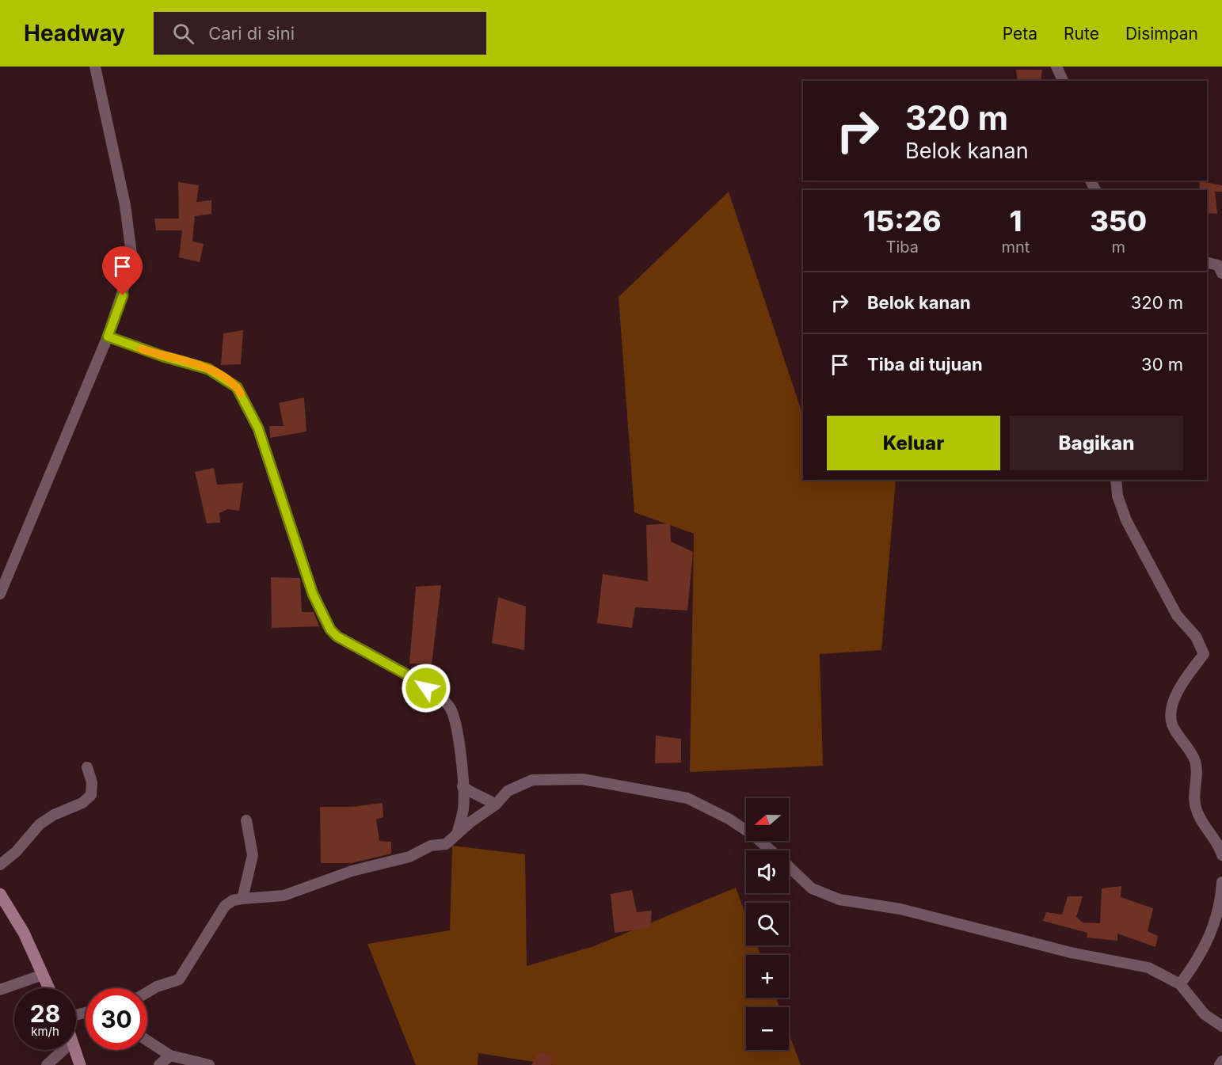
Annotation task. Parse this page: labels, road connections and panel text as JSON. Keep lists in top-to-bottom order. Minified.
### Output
{"north":"left","page":{"header":"Headway","search":"Cari di sini","nav":["Peta","Rute","Disimpan"],"turn":["320 m","Belok kanan"],"eta":["15:26","Tiba","1","mnt","350","m"],"list":[{"name":"Belok kanan","value":"320 m"},{"name":"Tiba di tujuan","value":"30 m"}],"buttons":["Keluar","Bagikan"],"map_buttons":["+","−"],"speed":"28 km/h","limit":"30"}}
